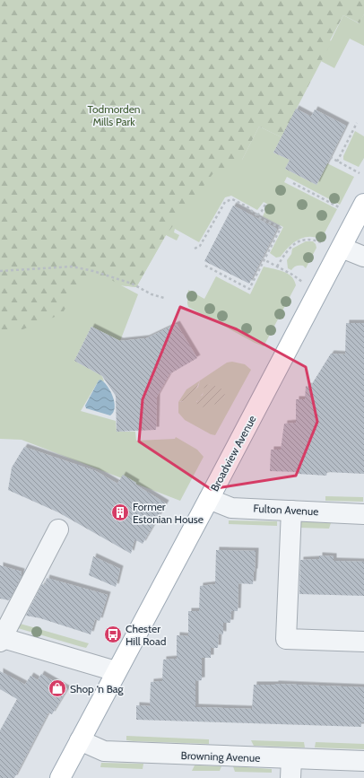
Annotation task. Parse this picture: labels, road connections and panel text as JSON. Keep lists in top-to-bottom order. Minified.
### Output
{"streets":{"main road":["Broadview Avenue"],"street":["Fulton Avenue","Browning Avenue"]},"crossings":[["Broadview Avenue","Fulton Avenue"],["Broadview Avenue","Browning Avenue"]],"parks":["Todmorden Mills Park"],"places":{"building":["Former Estonian House"],"bus stop":["Chester Hill Road"],"shop":["Shop ‘n Bag"]}}
